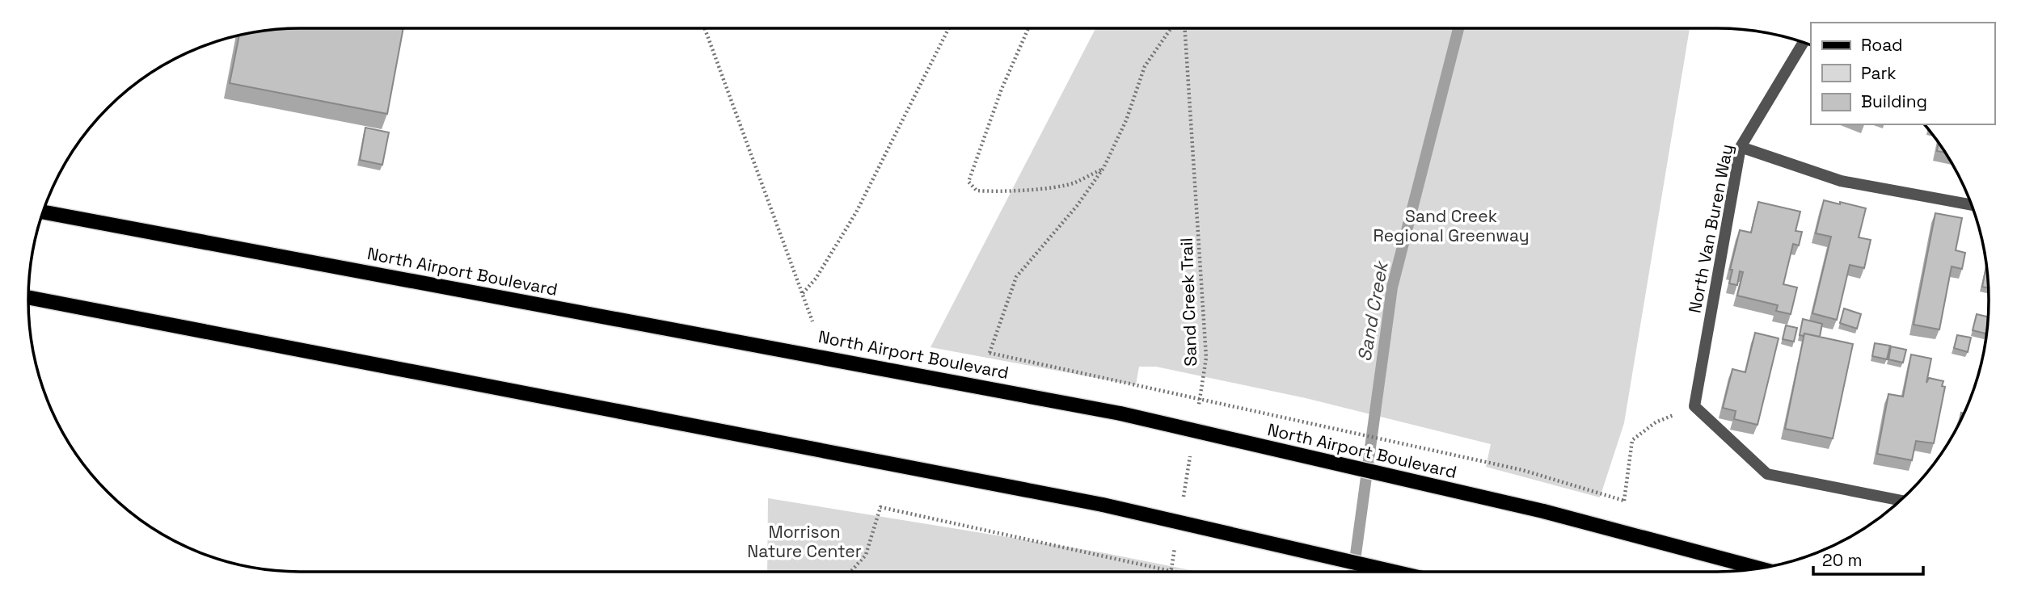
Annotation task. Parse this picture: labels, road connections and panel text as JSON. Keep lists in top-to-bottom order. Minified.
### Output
{"streets":{"main road":["North Airport Boulevard"],"street":["North Van Buren Way"],"path":["Sand Creek Trail"]},"water":["Sand Creek"],"parks":["Sand Creek Regional Greenway","Morrison Nature Center"],"legend":["Road","Park","Building"],"scale_bar":"20 m"}
